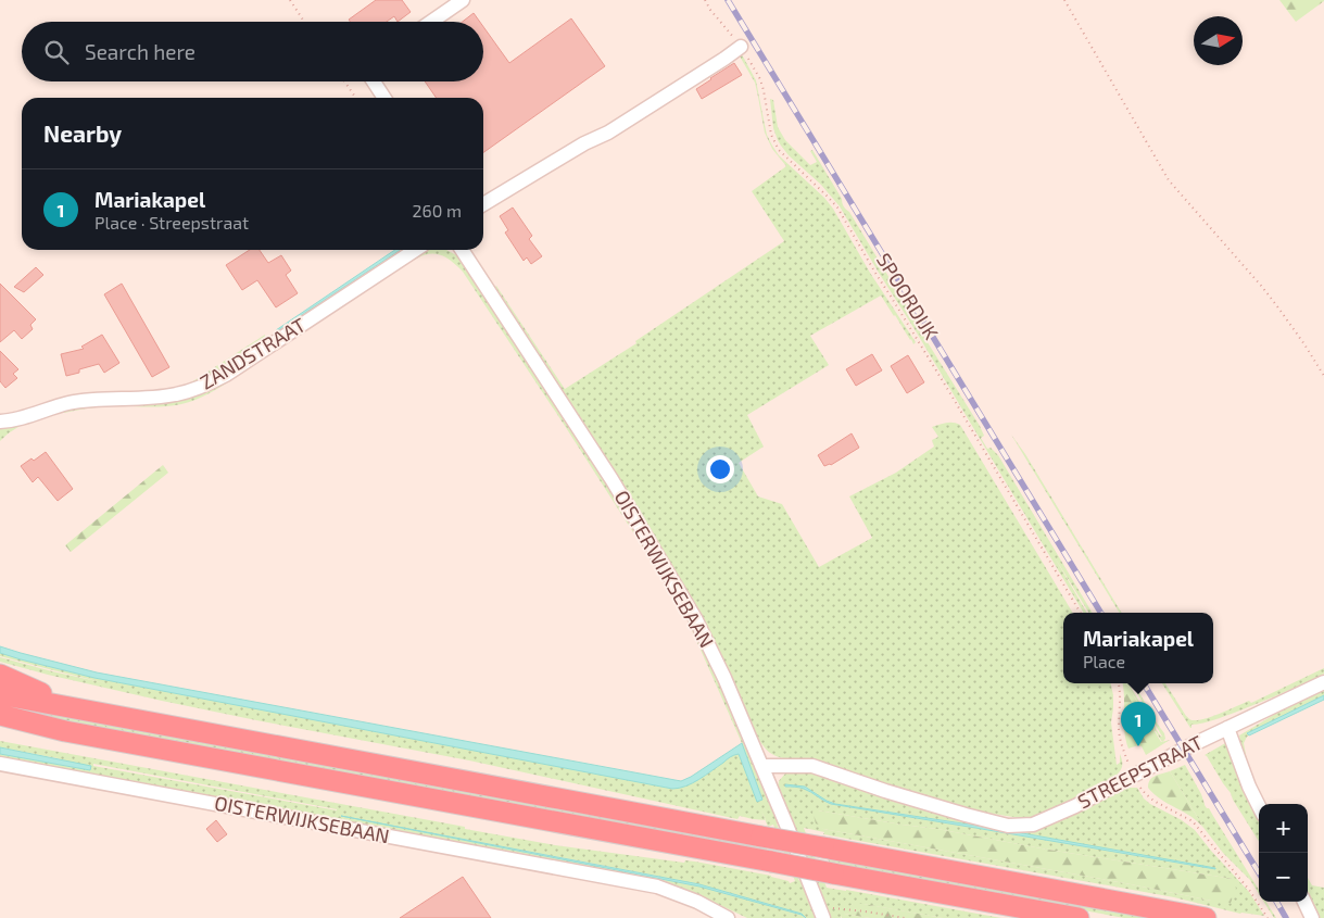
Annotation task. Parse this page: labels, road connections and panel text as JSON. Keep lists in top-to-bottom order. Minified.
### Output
{"streets":{"street":["ZANDSTRAAT","OISTERWIJKSEBAAN","STREEPSTRAAT"],"path":["SPOORDIJK"]},"crossings":[["OISTERWIJKSEBAAN","STREEPSTRAAT"]],"north":"right","page":{"search":"Search here","heading":"Nearby","list":[{"mark":"1","name":"Mariakapel","note":"Place · Streepstraat","value":"260 m"}],"popup":["Mariakapel","Place"],"pins":"1","map_buttons":["+","−"]}}
